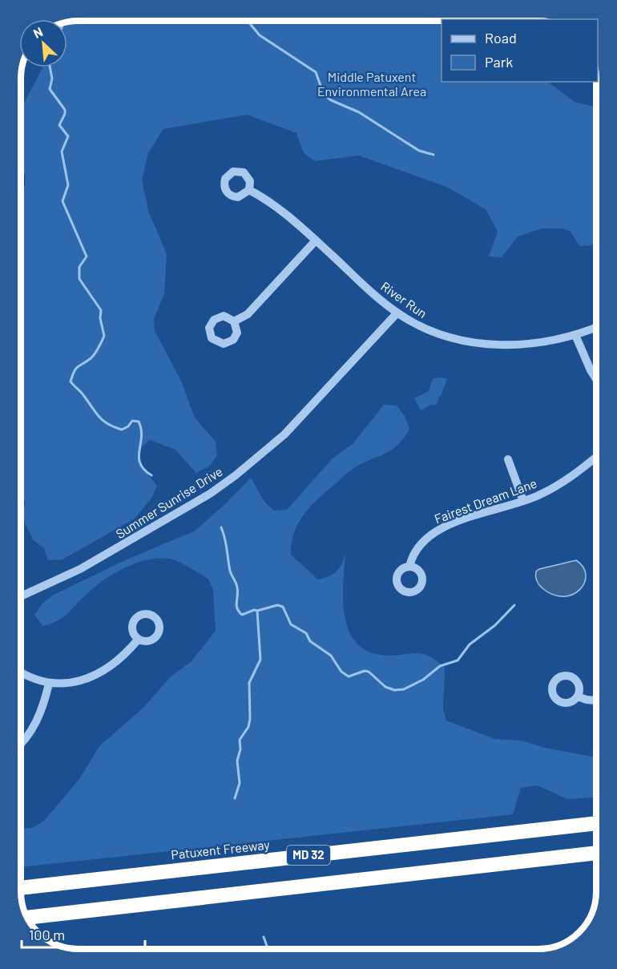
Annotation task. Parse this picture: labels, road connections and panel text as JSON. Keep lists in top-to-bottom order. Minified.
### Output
{"streets":{"highway":["Patuxent Freeway","MD 32"],"street":["River Run","Fairest Dream Lane","Summer Sunrise Drive"]},"crossings":[["River Run","Summer Sunrise Drive"]],"parks":["Middle Patuxent Environmental Area"],"legend":["Road","Park"],"scale_bar":"100 m","north":"top left"}
